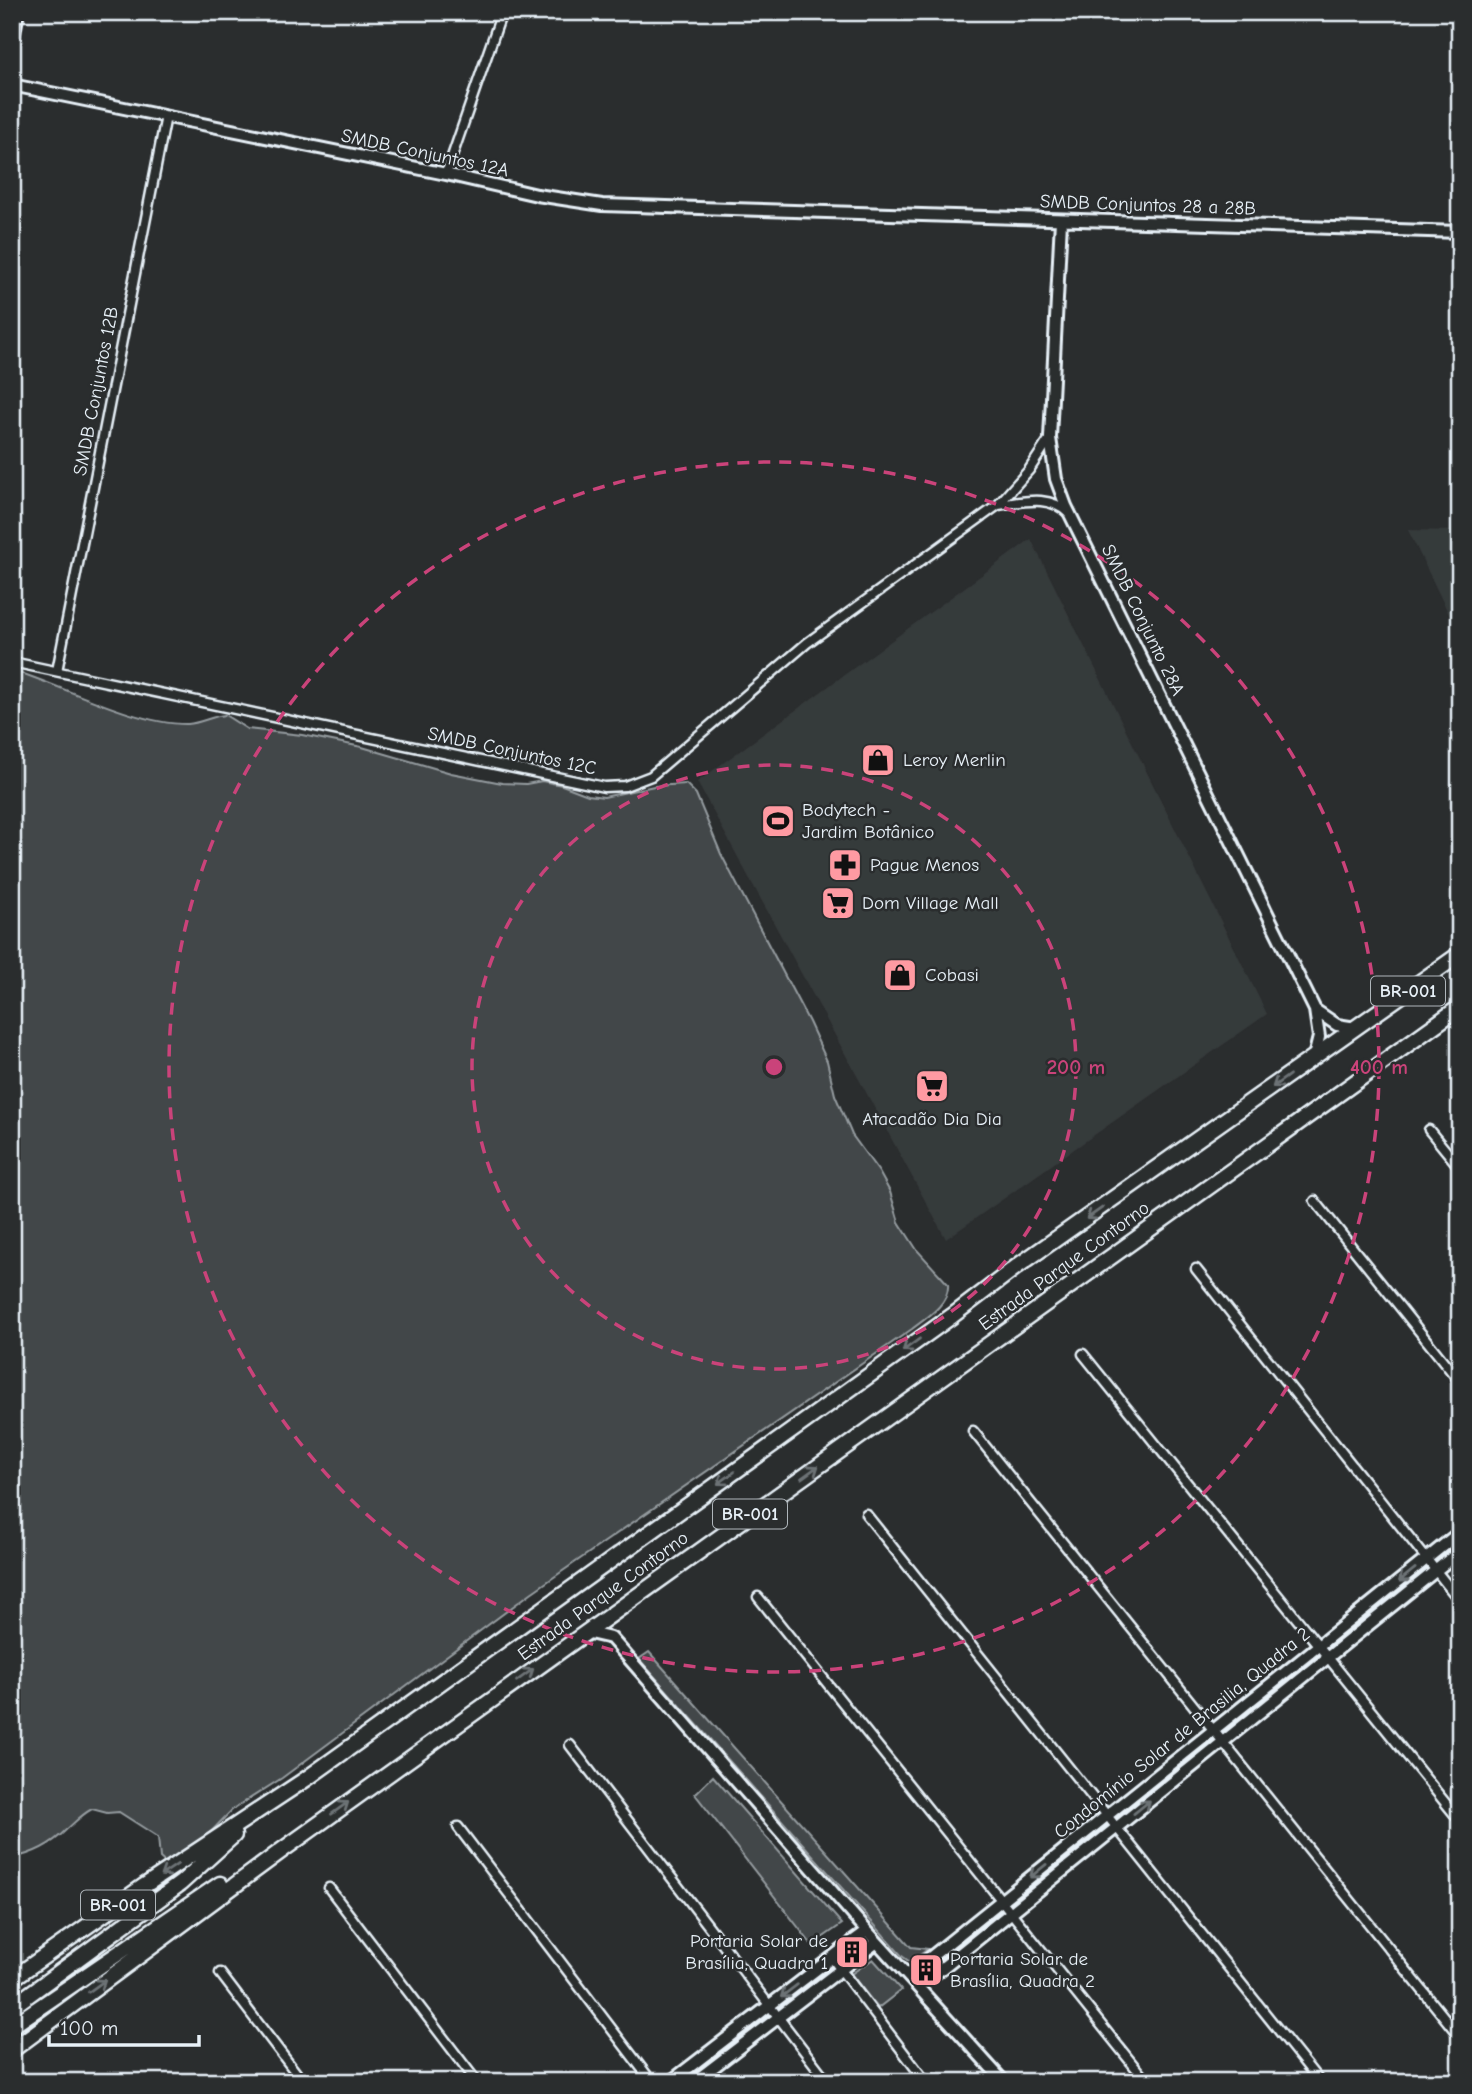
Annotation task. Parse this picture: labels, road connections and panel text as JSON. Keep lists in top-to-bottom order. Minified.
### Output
{"streets":{"highway":["BR-001","Estrada Parque Contorno"],"street":["SMDB Conjuntos 12A","SMDB Conjuntos 28 a 28B","SMDB Conjuntos 12B","SMDB Conjunto 28A","SMDB Conjuntos 12C","Condomínio Solar de Brasilia, Quadra 2"]},"crossings":[["SMDB Conjuntos 12A","SMDB Conjuntos 28 a 28B"],["SMDB Conjuntos 12A","SMDB Conjuntos 12B"],["SMDB Conjuntos 28 a 28B","SMDB Conjunto 28A"],["SMDB Conjuntos 12B","SMDB Conjuntos 12C"],["SMDB Conjunto 28A","SMDB Conjuntos 12C"],["BR-001","Estrada Parque Contorno"]],"places":{"shop":["Leroy Merlin","Cobasi"],"sports":["Bodytech - Jardim Botânico"],"pharmacy":["Pague Menos"],"supermarket":["Dom Village Mall","Atacadão Dia Dia"],"building":["Portaria Solar de Brasília, Quadra 1","Portaria Solar de Brasília, Quadra 2"]},"scale_bar":"100 m","rings":["200 m","400 m"]}
